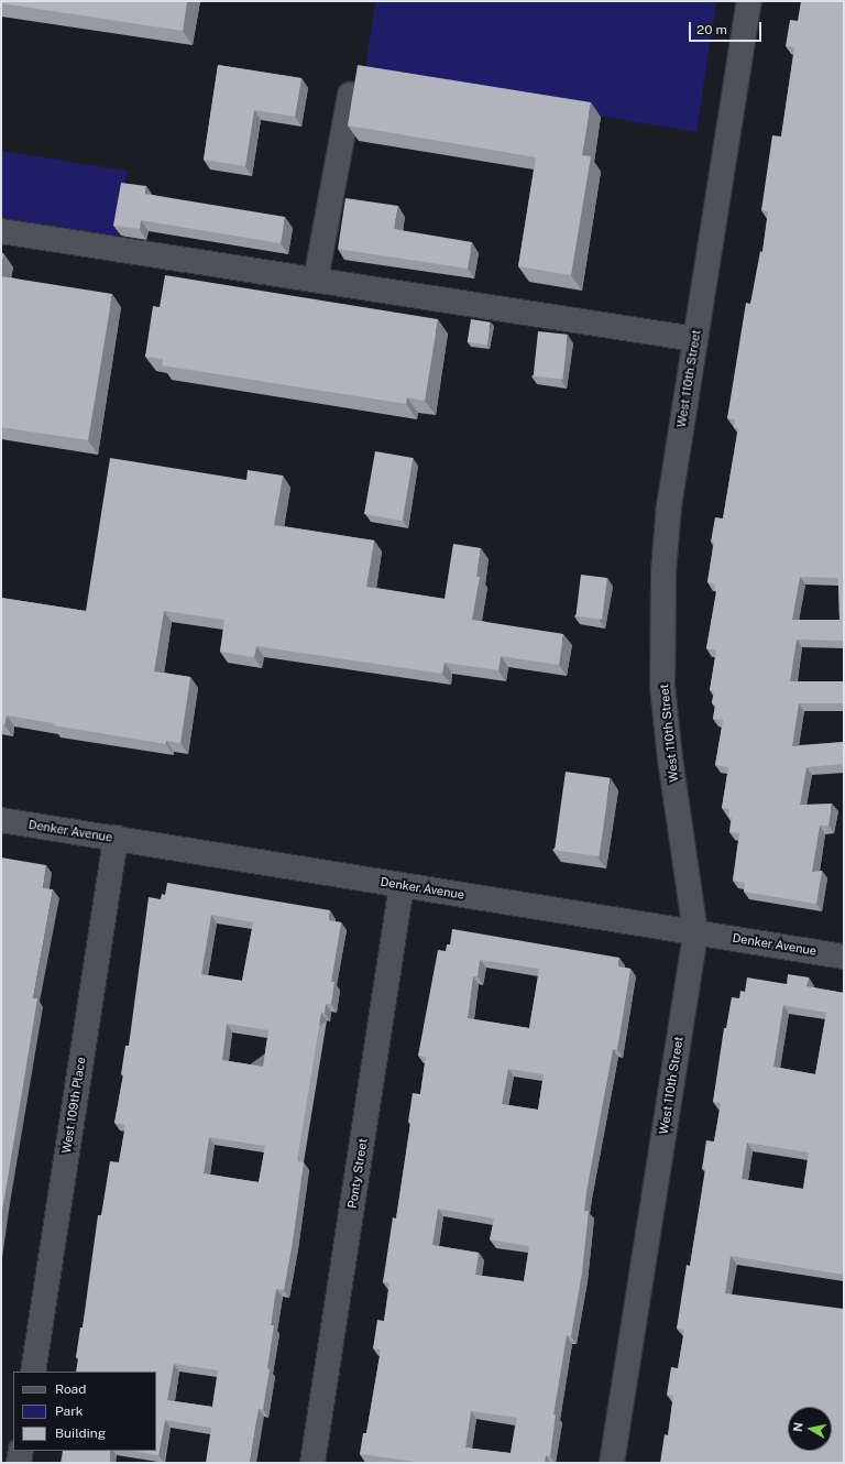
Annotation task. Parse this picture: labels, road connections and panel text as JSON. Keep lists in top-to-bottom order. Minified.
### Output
{"streets":{"street":["West 110th Street","Denker Avenue","West 109th Place","Ponty Street"]},"crossings":[["West 110th Street","Denker Avenue"],["Denker Avenue","West 109th Place"],["Denker Avenue","Ponty Street"]],"legend":["Road","Park","Building"],"scale_bar":"20 m","north":"left"}
